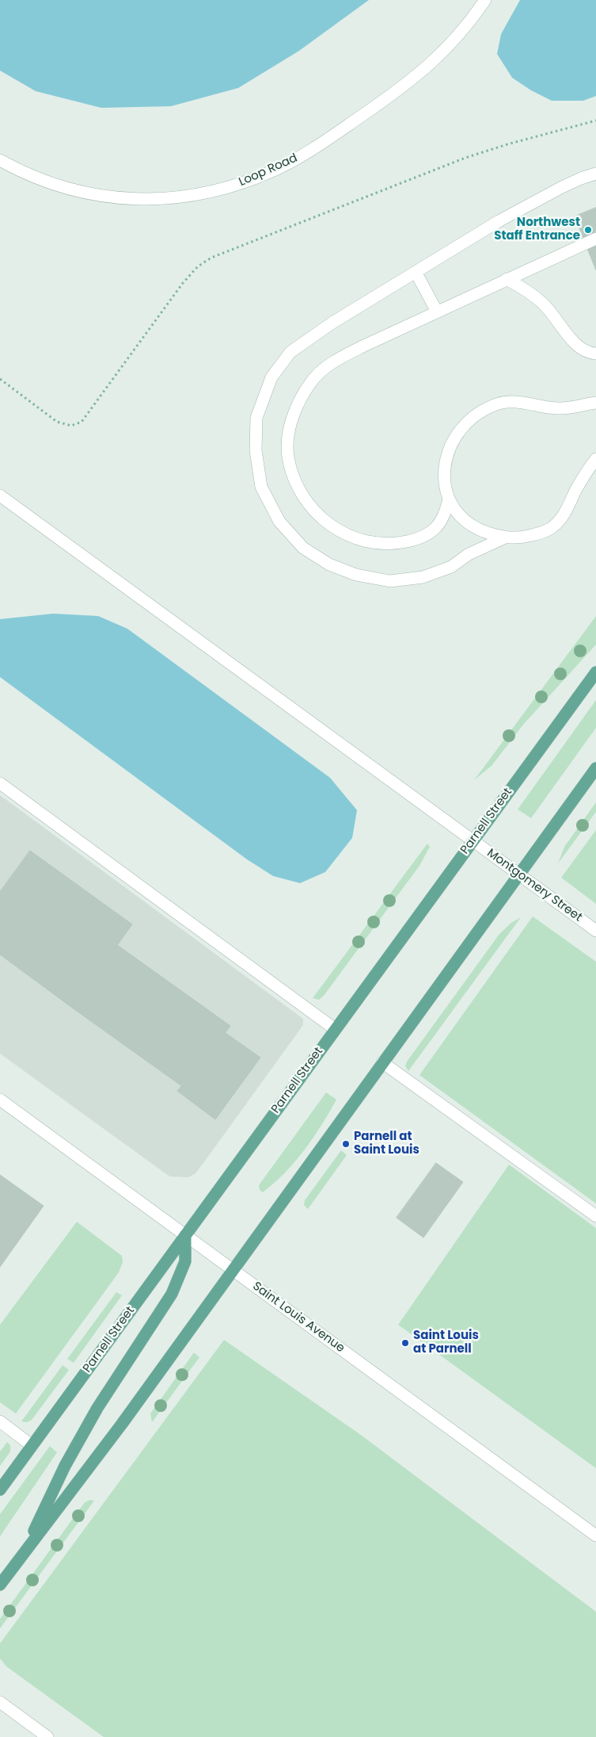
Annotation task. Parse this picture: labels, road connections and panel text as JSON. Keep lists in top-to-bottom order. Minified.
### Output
{"streets":{"main road":["Parnell Street"],"street":["Loop Road","Montgomery Street","Saint Louis Avenue"]},"crossings":[["Parnell Street","Montgomery Street"],["Parnell Street","Saint Louis Avenue"]],"places":["Northwest Staff Entrance","Parnell at Saint Louis","Saint Louis at Parnell"]}
